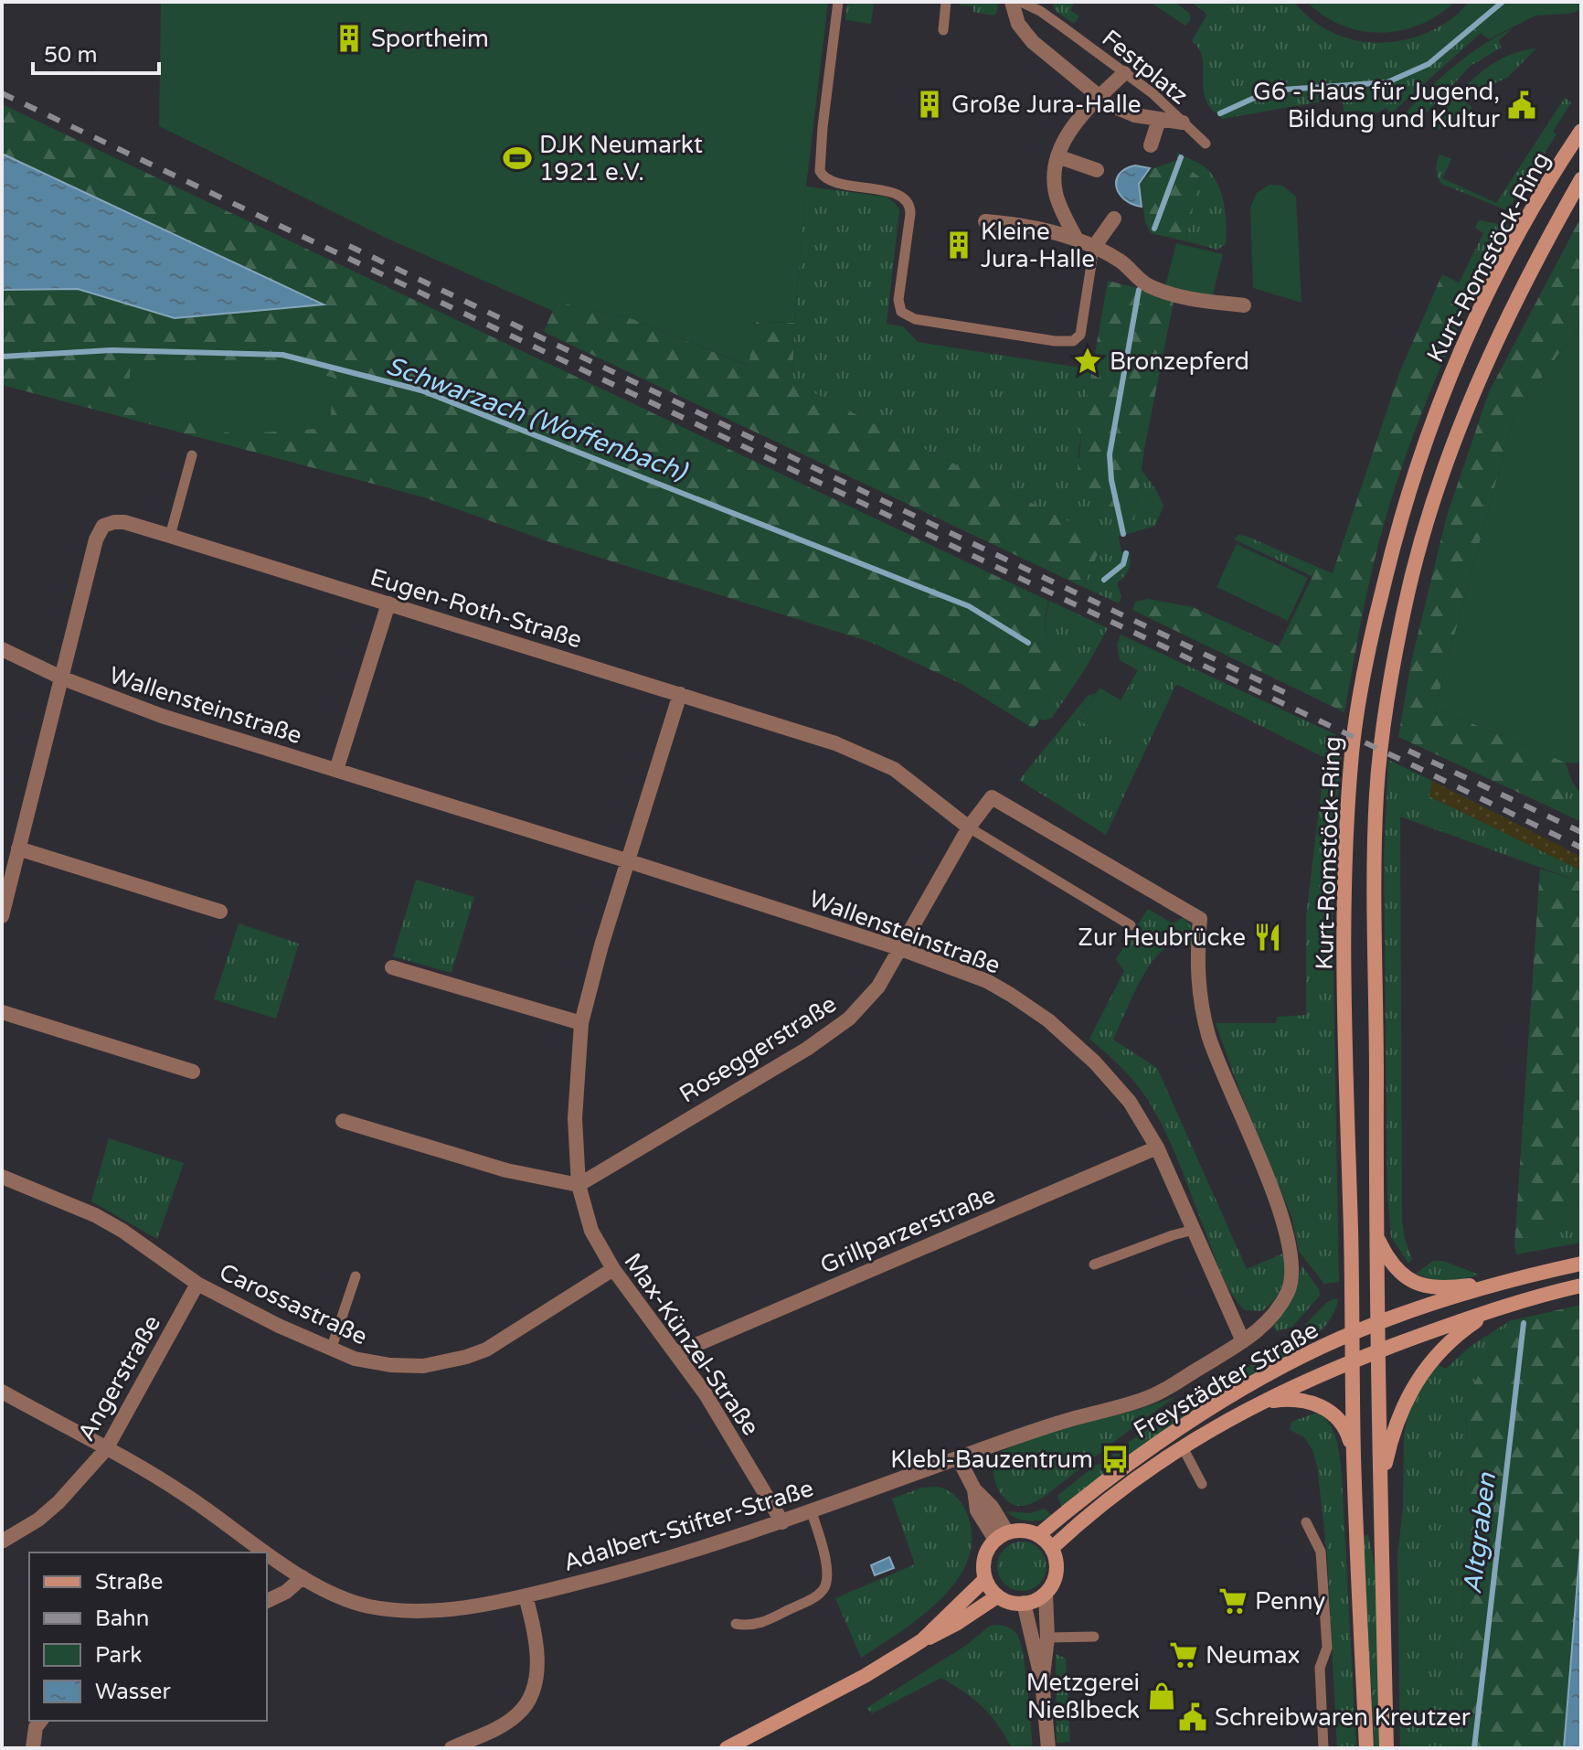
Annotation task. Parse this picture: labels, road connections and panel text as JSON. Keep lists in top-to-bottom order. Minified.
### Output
{"streets":{"main road":["Kurt-Romstöck-Ring","Freystädter Straße"],"street":["Eugen-Roth-Straße","Wallensteinstraße","Roseggerstraße","Grillparzerstraße","Carossastraße","Max-Künzel-Straße","Angerstraße","Adalbert-Stifter-Straße"],"lane":["Festplatz"]},"crossings":[["Kurt-Romstöck-Ring","Freystädter Straße"],["Eugen-Roth-Straße","Wallensteinstraße"],["Eugen-Roth-Straße","Roseggerstraße"],["Wallensteinstraße","Roseggerstraße"],["Wallensteinstraße","Grillparzerstraße"],["Wallensteinstraße","Max-Künzel-Straße"],["Wallensteinstraße","Adalbert-Stifter-Straße"],["Roseggerstraße","Max-Künzel-Straße"],["Roseggerstraße","Adalbert-Stifter-Straße"],["Grillparzerstraße","Max-Künzel-Straße"],["Carossastraße","Max-Künzel-Straße"],["Carossastraße","Angerstraße"],["Max-Künzel-Straße","Adalbert-Stifter-Straße"],["Angerstraße","Adalbert-Stifter-Straße"]],"water":["Schwarzach (Woffenbach)","Altgraben"],"places":{"building":["Sportheim","Große Jura-Halle","Kleine Jura-Halle"],"public building":["G6 - Haus für Jugend, Bildung und Kultur","Schreibwaren Kreutzer"],"sports":["DJK Neumarkt 1921 e.V."],"place":["Bronzepferd"],"restaurant":["Zur Heubrücke"],"bus stop":["Klebl-Bauzentrum"],"supermarket":["Penny","Neumax"],"shop":["Metzgerei Nießlbeck"]},"legend":["Straße","Bahn","Park","Wasser"],"scale_bar":"50 m"}
